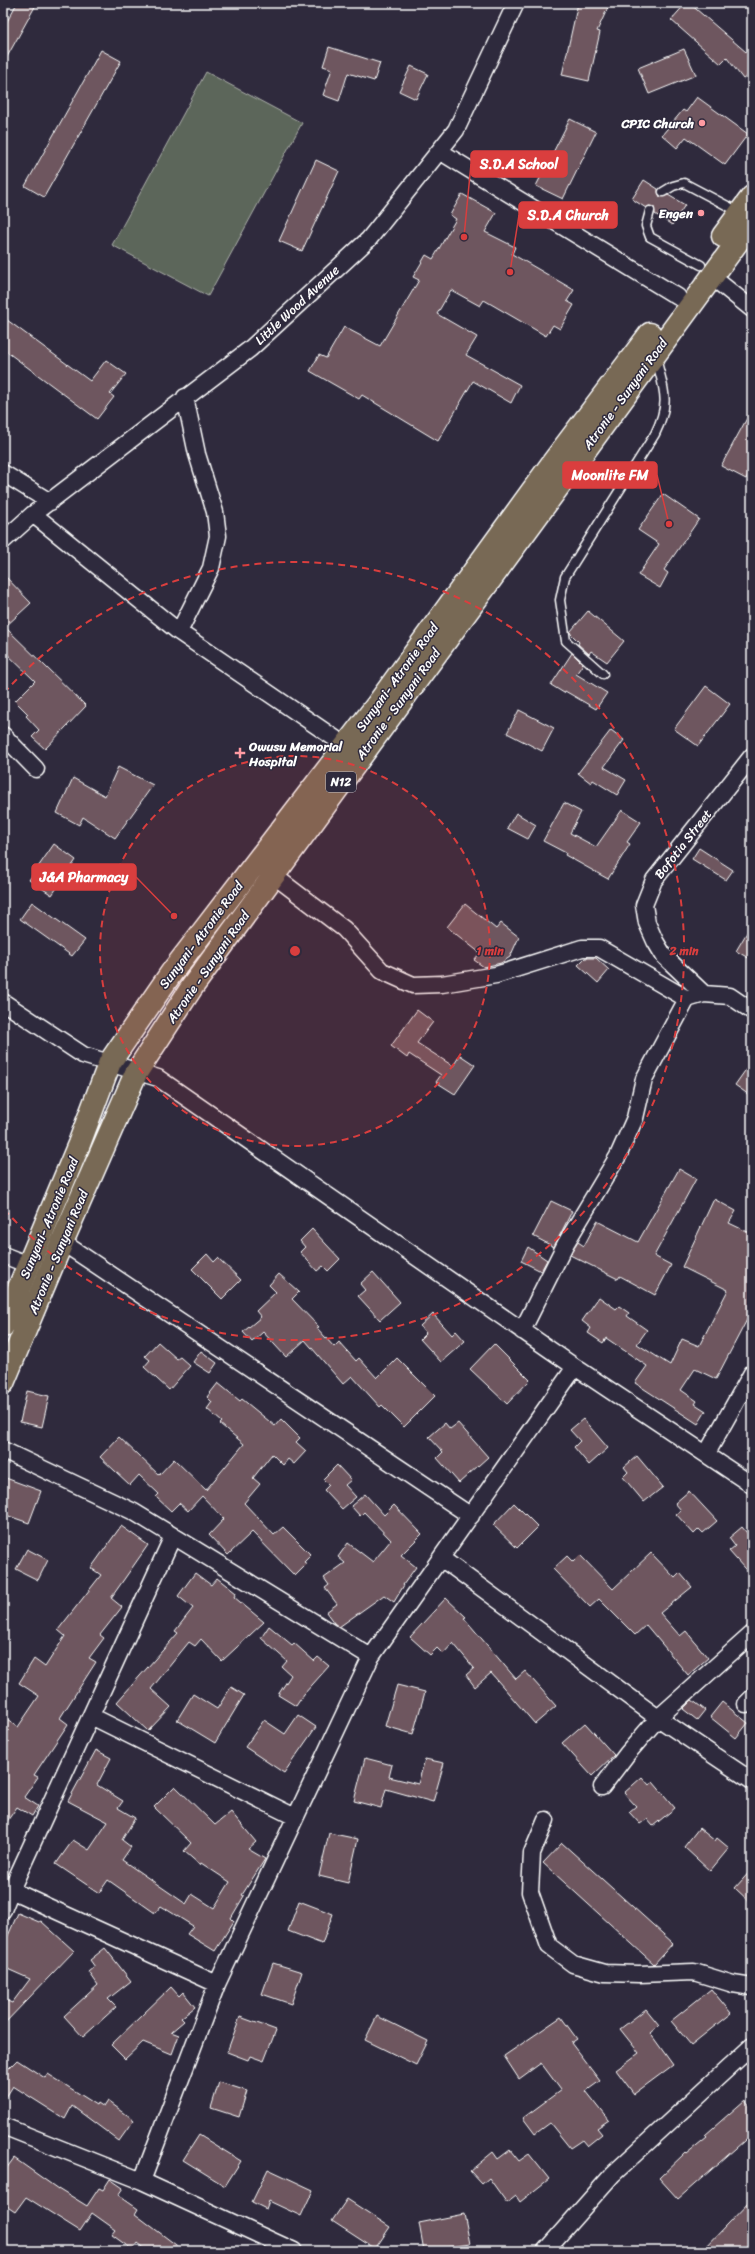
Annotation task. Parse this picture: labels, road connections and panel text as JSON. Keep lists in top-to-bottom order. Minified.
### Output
{"streets":{"highway":["Atronie - Sunyani Road","Sunyani- Atronie Road","N12"],"street":["Little Wood Avenue","Bofotia Street"]},"crossings":[["Atronie - Sunyani Road","Sunyani- Atronie Road"]],"places":{"other":["CPIC Church","Engen","S.D.A School","S.D.A Church","Moonlite FM","J&A Pharmacy"],"health":["Owusu Memorial Hospital"]},"rings":["1 min","2 min"]}
